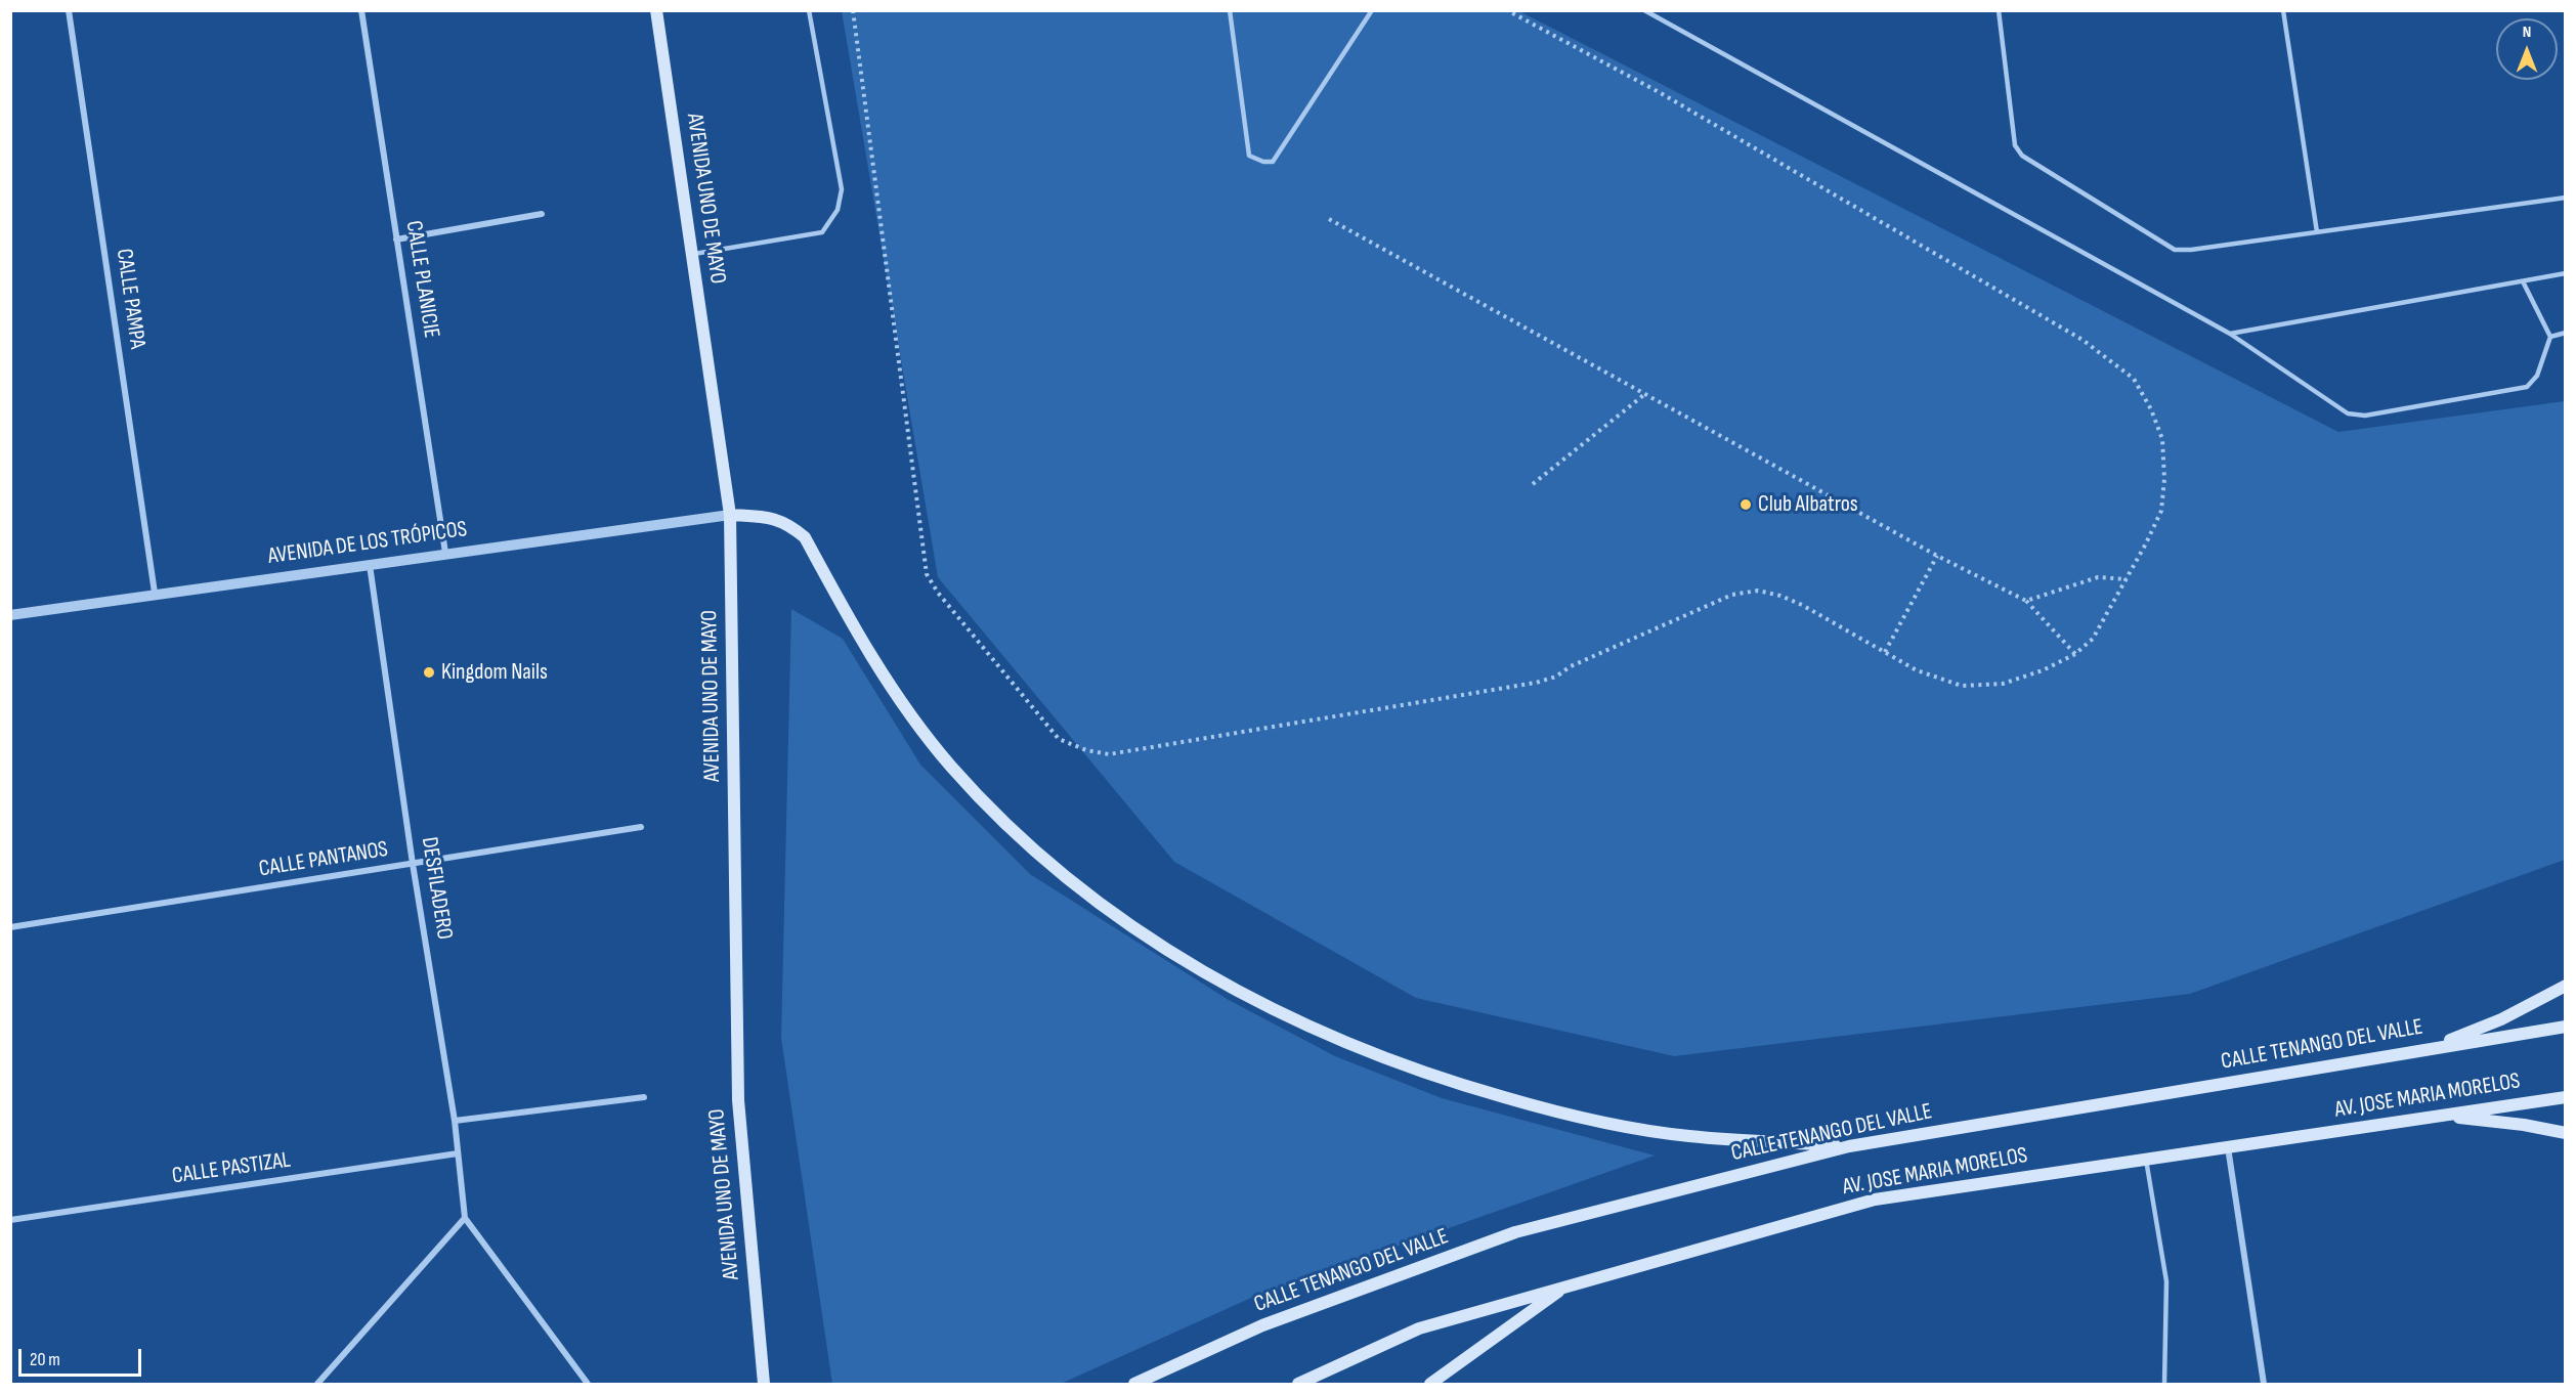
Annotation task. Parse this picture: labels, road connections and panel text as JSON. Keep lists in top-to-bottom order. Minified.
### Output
{"streets":{"main road":["AVENIDA UNO DE MAYO","CALLE TENANGO DEL VALLE","AV. JOSE MARIA MORELOS"],"street":["CALLE PLANICIE","CALLE PAMPA","AVENIDA DE LOS TRÓPICOS","CALLE PANTANOS","DESFILADERO","CALLE PASTIZAL"]},"crossings":[["AVENIDA UNO DE MAYO","AVENIDA DE LOS TRÓPICOS"],["CALLE PLANICIE","AVENIDA DE LOS TRÓPICOS"],["CALLE PAMPA","AVENIDA DE LOS TRÓPICOS"],["AVENIDA DE LOS TRÓPICOS","DESFILADERO"],["CALLE PANTANOS","DESFILADERO"],["DESFILADERO","CALLE PASTIZAL"]],"places":["Club Albatros","Kingdom Nails"],"scale_bar":"20 m","north":"top"}
